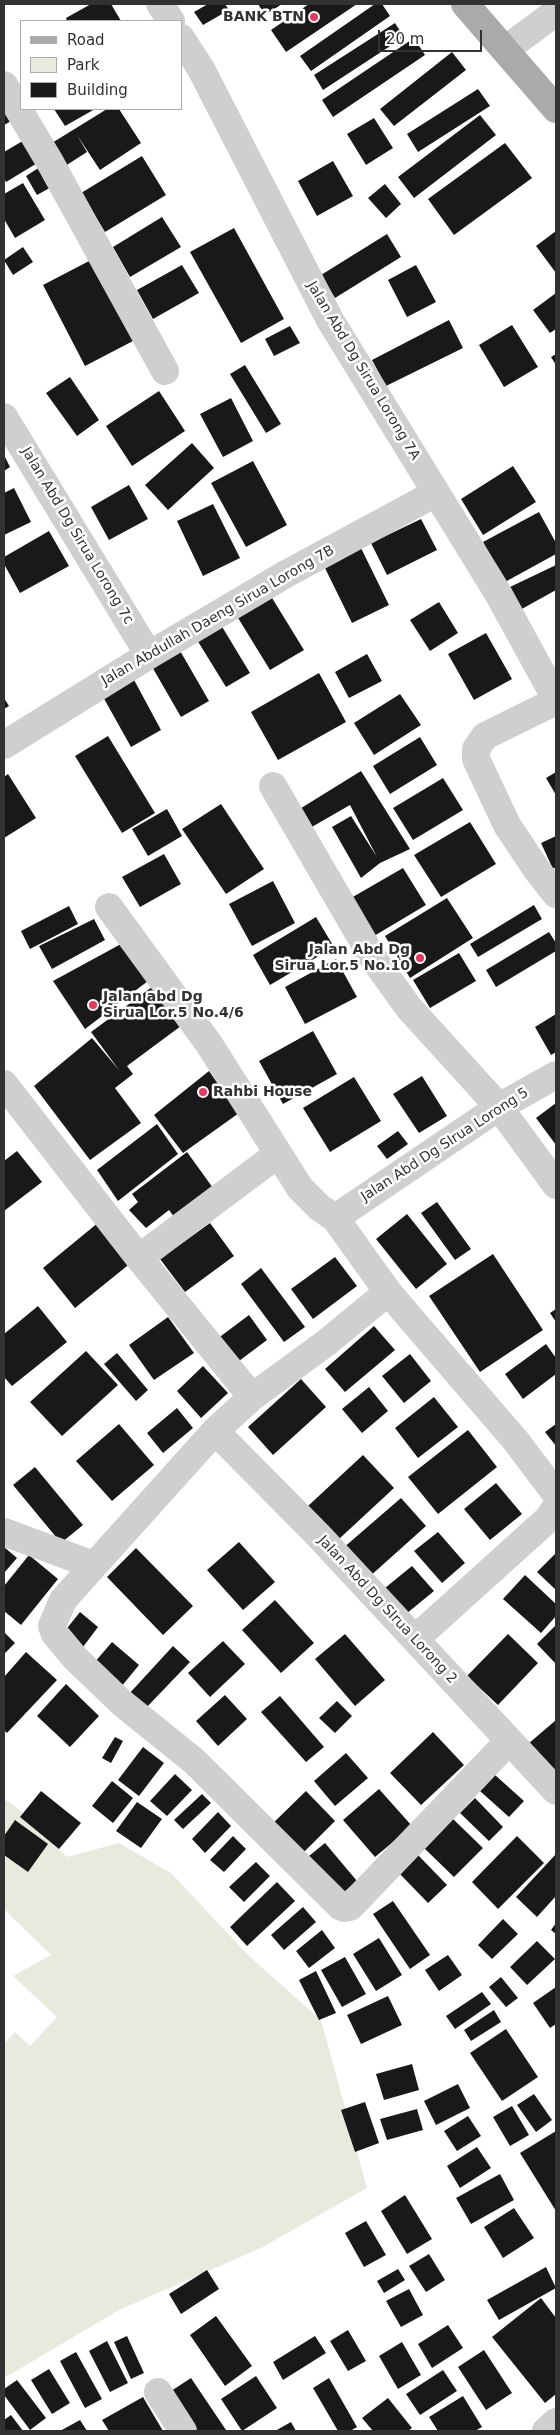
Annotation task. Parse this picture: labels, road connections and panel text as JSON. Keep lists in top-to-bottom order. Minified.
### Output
{"streets":{"street":["Jalan Abd Dg Sirua Lorong 7A","Jalan Abd Dg Sirua Lorong 7c","Jalan Abdullah Daeng Sirua Lorong 7B","Jalan Abd Dg SIrua Lorong 5","Jalan Abd Dg SIrua Lorong 2"]},"crossings":[["Jalan Abd Dg Sirua Lorong 7A","Jalan Abdullah Daeng Sirua Lorong 7B"],["Jalan Abd Dg Sirua Lorong 7c","Jalan Abdullah Daeng Sirua Lorong 7B"]],"places":["BANK BTN","Jalan Abd Dg Sirua Lor.5 No.10","Jalan abd Dg Sirua Lor.5 No.4/6","Rahbi House"],"legend":["Road","Park","Building"],"scale_bar":"20 m"}
